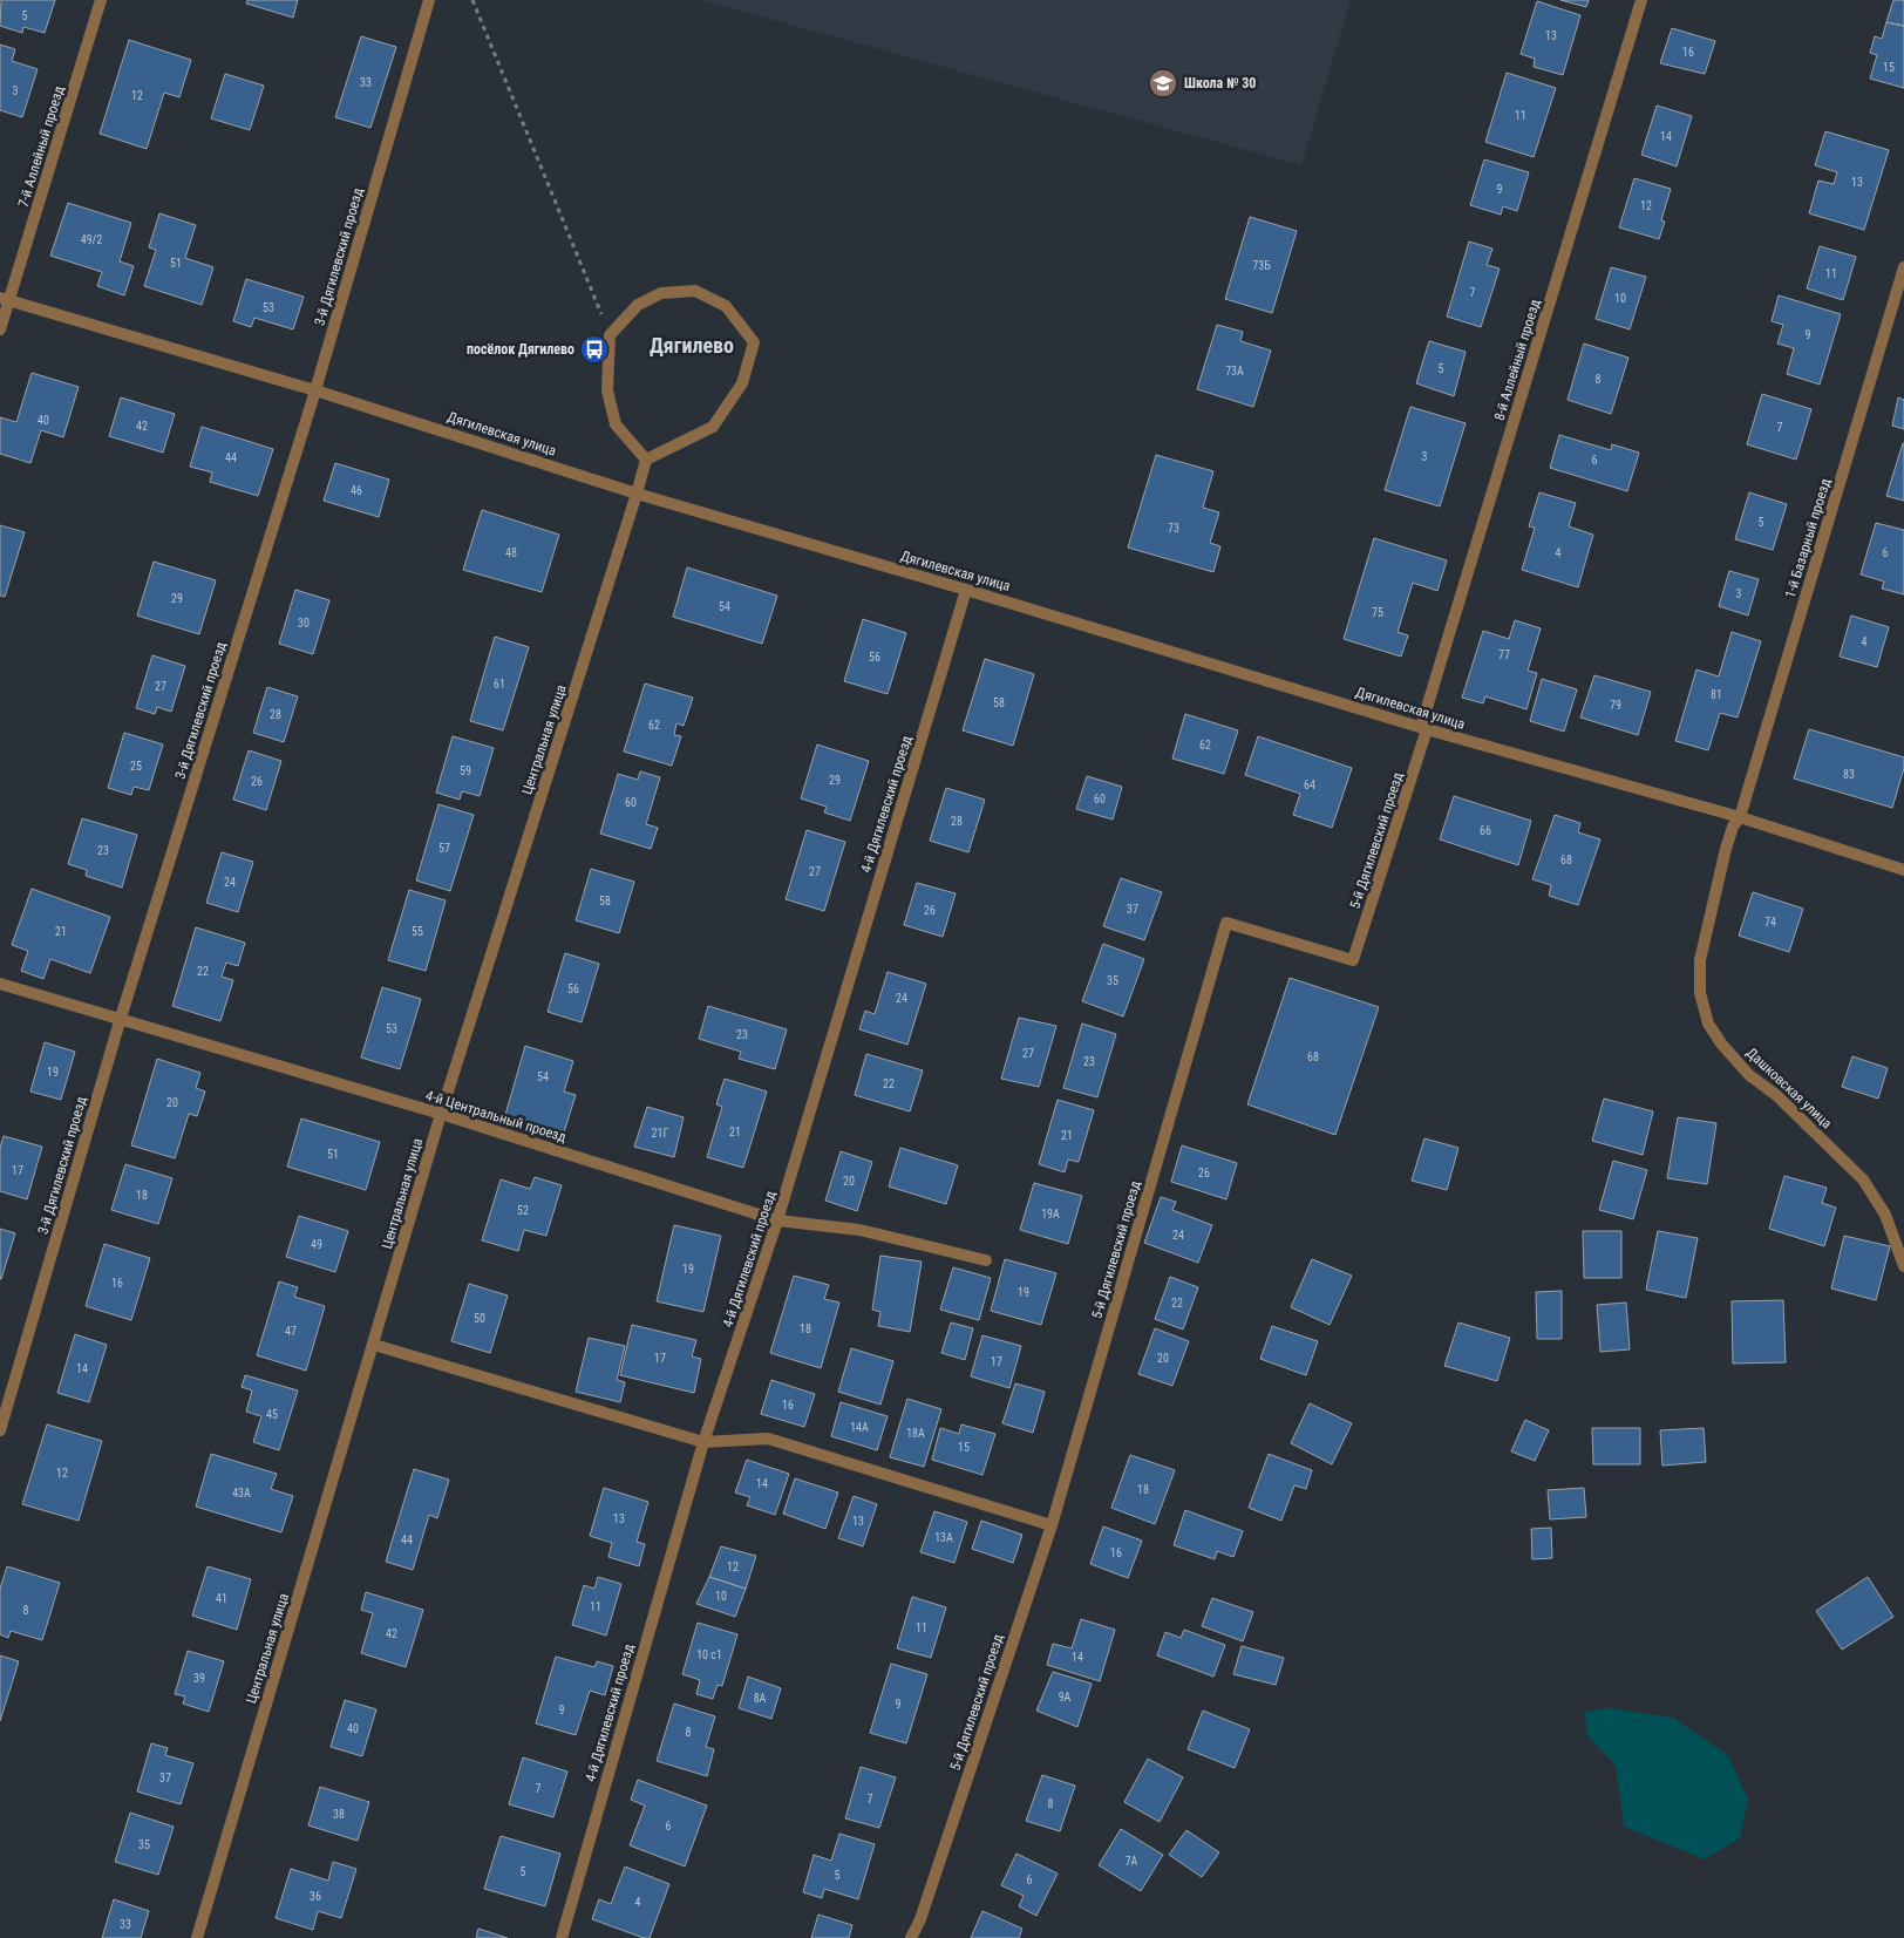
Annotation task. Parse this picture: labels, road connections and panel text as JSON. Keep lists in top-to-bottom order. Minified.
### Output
{"streets":{"street":["7-й Аллейный проезд","3-й Дягилевский проезд","8-й Аллейный проезд","Дягилевская улица","1-й Базарный проезд","Центральная улица","4-й Дягилевский проезд","5-й Дягилевский проезд","Дашковская улица","4-й Центральный проезд"]},"crossings":[["7-й Аллейный проезд","Дягилевская улица"],["3-й Дягилевский проезд","Дягилевская улица"],["3-й Дягилевский проезд","4-й Центральный проезд"],["8-й Аллейный проезд","Дягилевская улица"],["8-й Аллейный проезд","5-й Дягилевский проезд"],["Дягилевская улица","1-й Базарный проезд"],["Дягилевская улица","Центральная улица"],["Дягилевская улица","4-й Дягилевский проезд"],["Дягилевская улица","5-й Дягилевский проезд"],["Дягилевская улица","Дашковская улица"],["1-й Базарный проезд","Дашковская улица"],["Центральная улица","4-й Центральный проезд"],["4-й Дягилевский проезд","4-й Центральный проезд"]],"districts":["Дягилево"],"places":{"school or university":["Школа № 30"],"bus stop":["посёлок Дягилево"]},"house_numbers":["5","13","16","15","33","3","12","11","14","13","9","12","49/2","51","73Б","11","7","10","53","9","5","73А","8","40","42","7","3","44","6","46","5","73","48","4","6","3","29","54","75","30","4","77","56","61","27","81","58","79","28","62","62","25","59","83","29","26","64","60","60","28","66","57","23","68","27","24","58","37","26","74","21","55","22","35","56","24","53","23","27","68","23","19","54","22","20","21","21Г","21","51","17","26","20","18","52","19А","24","49","19","16","19","22","50","18","47","17","20","17","14","16","45","14А","18А","15","12","14","18","43А","13","13","13А","44","16","12","10","41","11","8","11","42","10 с1","14","39","9А","8А","9","9","40","8","37","7","7","8","38","6","35","7А","5","5","6","36","4","33"]}
